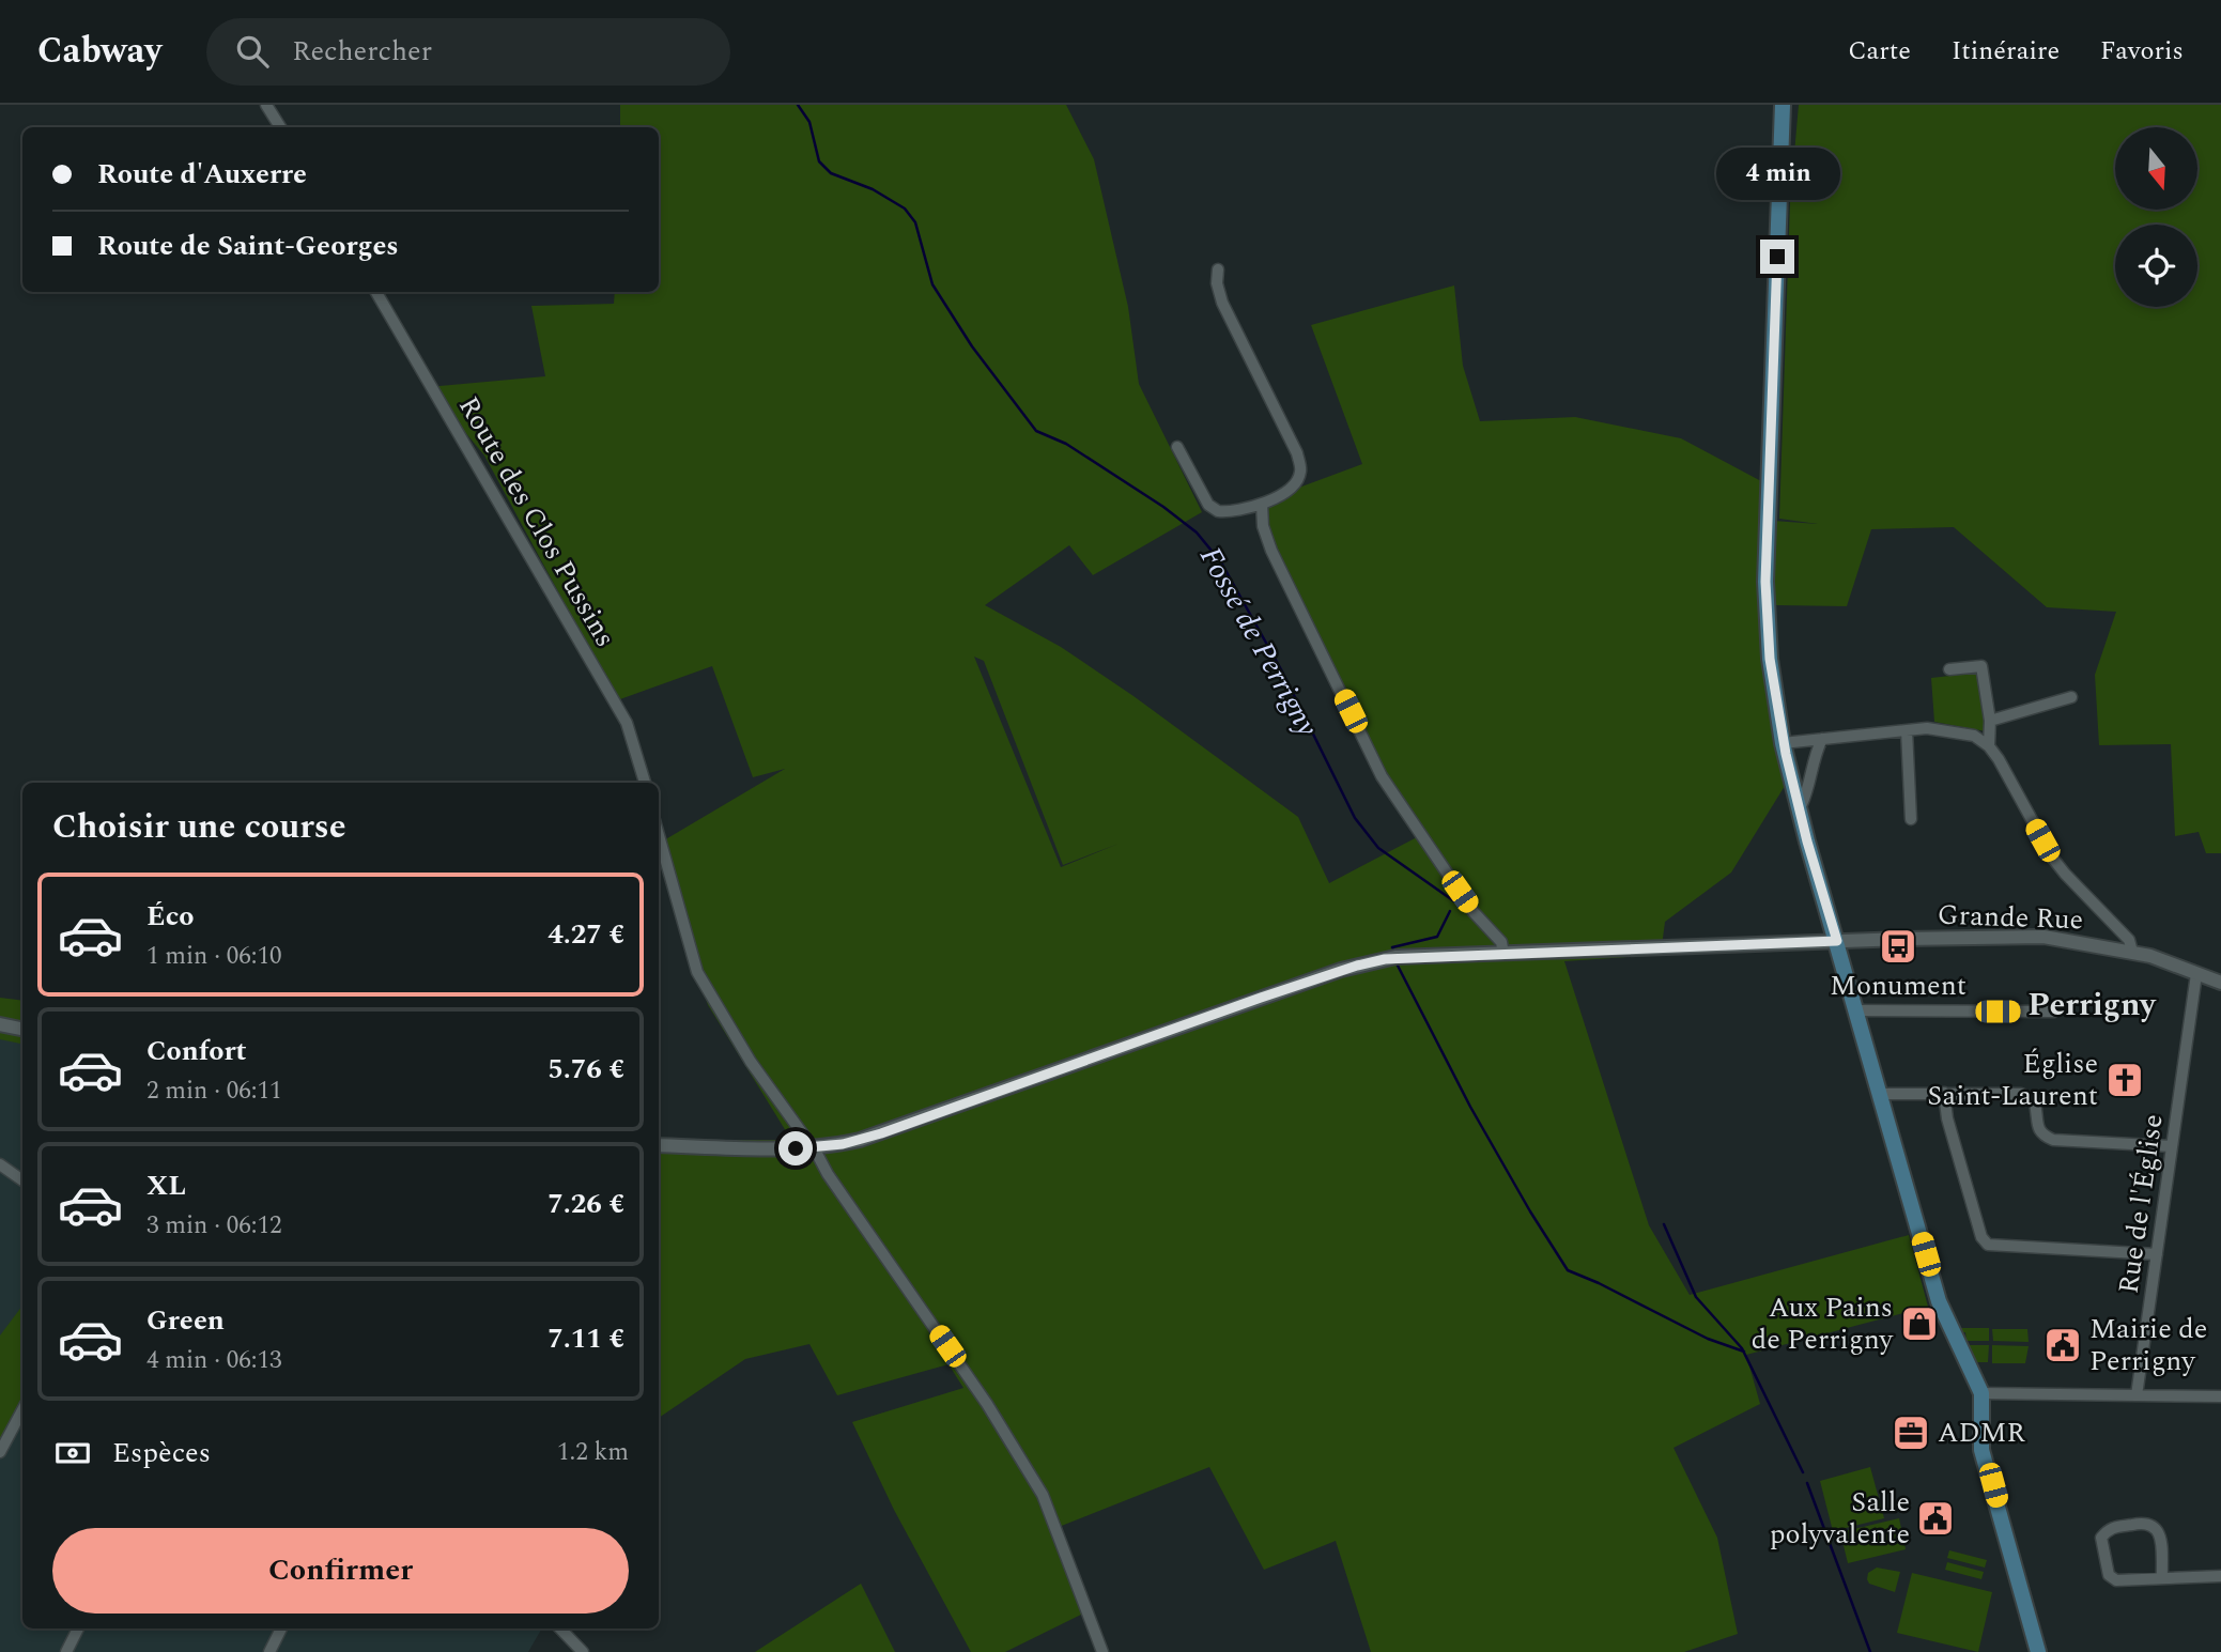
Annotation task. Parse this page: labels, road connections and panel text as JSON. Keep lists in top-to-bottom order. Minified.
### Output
{"streets":{"street":["Route des Clos Pussins","Grande Rue","Rue de l'Église"]},"crossings":[["Grande Rue","Rue de l'Église"]],"districts":["Perrigny"],"water":["Fossé de Perrigny"],"places":{"bus stop":["Monument"],"church":["Église Saint-Laurent"],"shop":["Aux Pains de Perrigny"],"public building":["Mairie de Perrigny","Salle polyvalente"],"office":["ADMR"]},"north":"bottom","page":{"header":"Cabway","search":"Rechercher","nav":["Carte","Itinéraire","Favoris"],"banner":["Route d'Auxerre","Route de Saint-Georges"],"bubble":"4 min","heading":"Choisir une course","list":[{"name":"Éco","note":"1 min · 06:10","value":"4.27 €"},{"name":"Confort","note":"2 min · 06:11","value":"5.76 €"},{"name":"XL","note":"3 min · 06:12","value":"7.26 €"},{"name":"Green","note":"4 min · 06:13","value":"7.11 €"}],"pay":["Espèces","1.2 km"],"buttons":"Confirmer"}}
